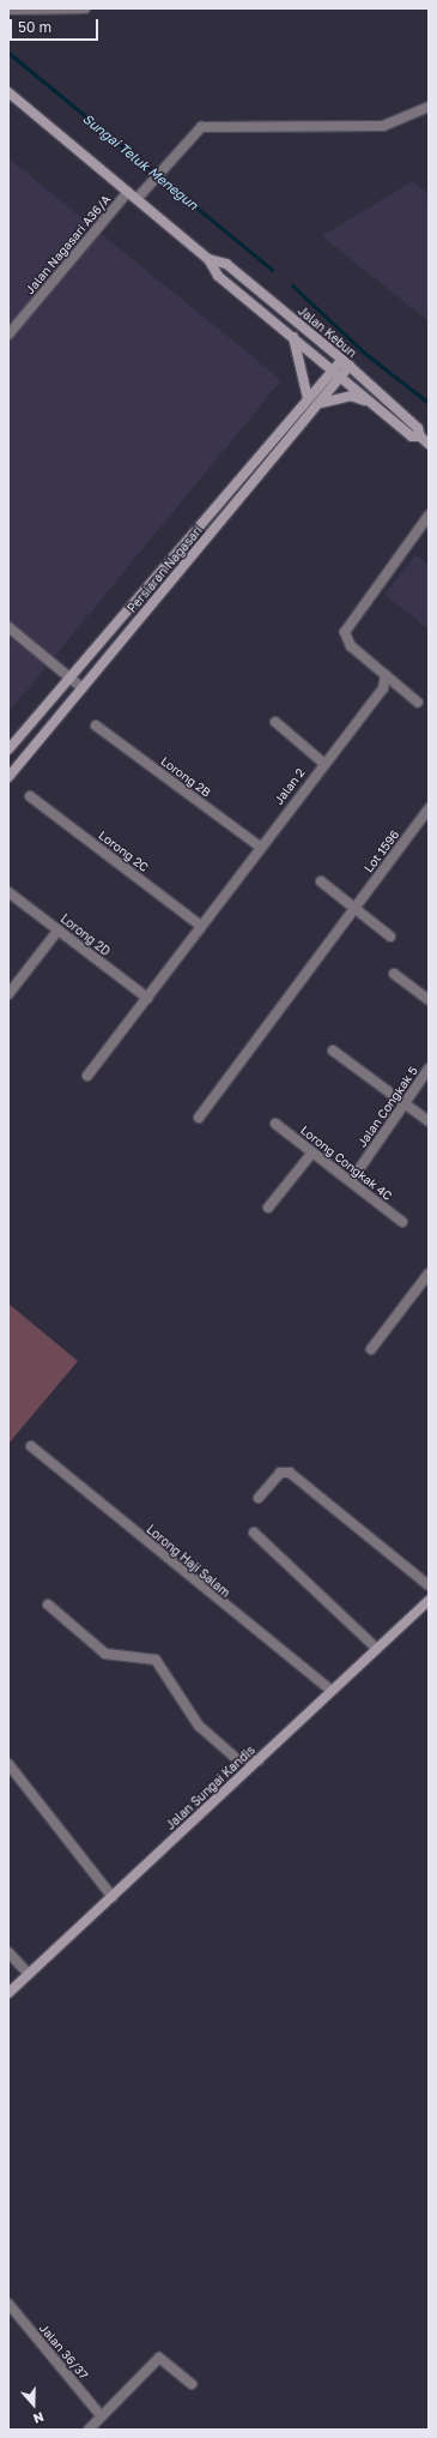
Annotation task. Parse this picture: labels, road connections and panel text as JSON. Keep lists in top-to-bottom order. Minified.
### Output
{"streets":{"street":["Jalan Nagasari A36/A","Jalan Kebun","Persiaran Nagasari","Lorong 2B","Jalan 2","Lorong 2C","Lot 1596","Lorong 2D","Jalan Congkak 5","Lorong Congkak 4C","Lorong Haji Salam","Jalan Sungai Kandis","Jalan 36/37"]},"crossings":[["Jalan Nagasari A36/A","Jalan Kebun"],["Jalan Kebun","Persiaran Nagasari"],["Lorong 2B","Jalan 2"],["Jalan 2","Lorong 2C"],["Jalan 2","Lorong 2D"],["Jalan Congkak 5","Lorong Congkak 4C"],["Lorong Haji Salam","Jalan Sungai Kandis"]],"water":["Sungai Teluk Menegun"],"scale_bar":"50 m","north":"bottom"}
